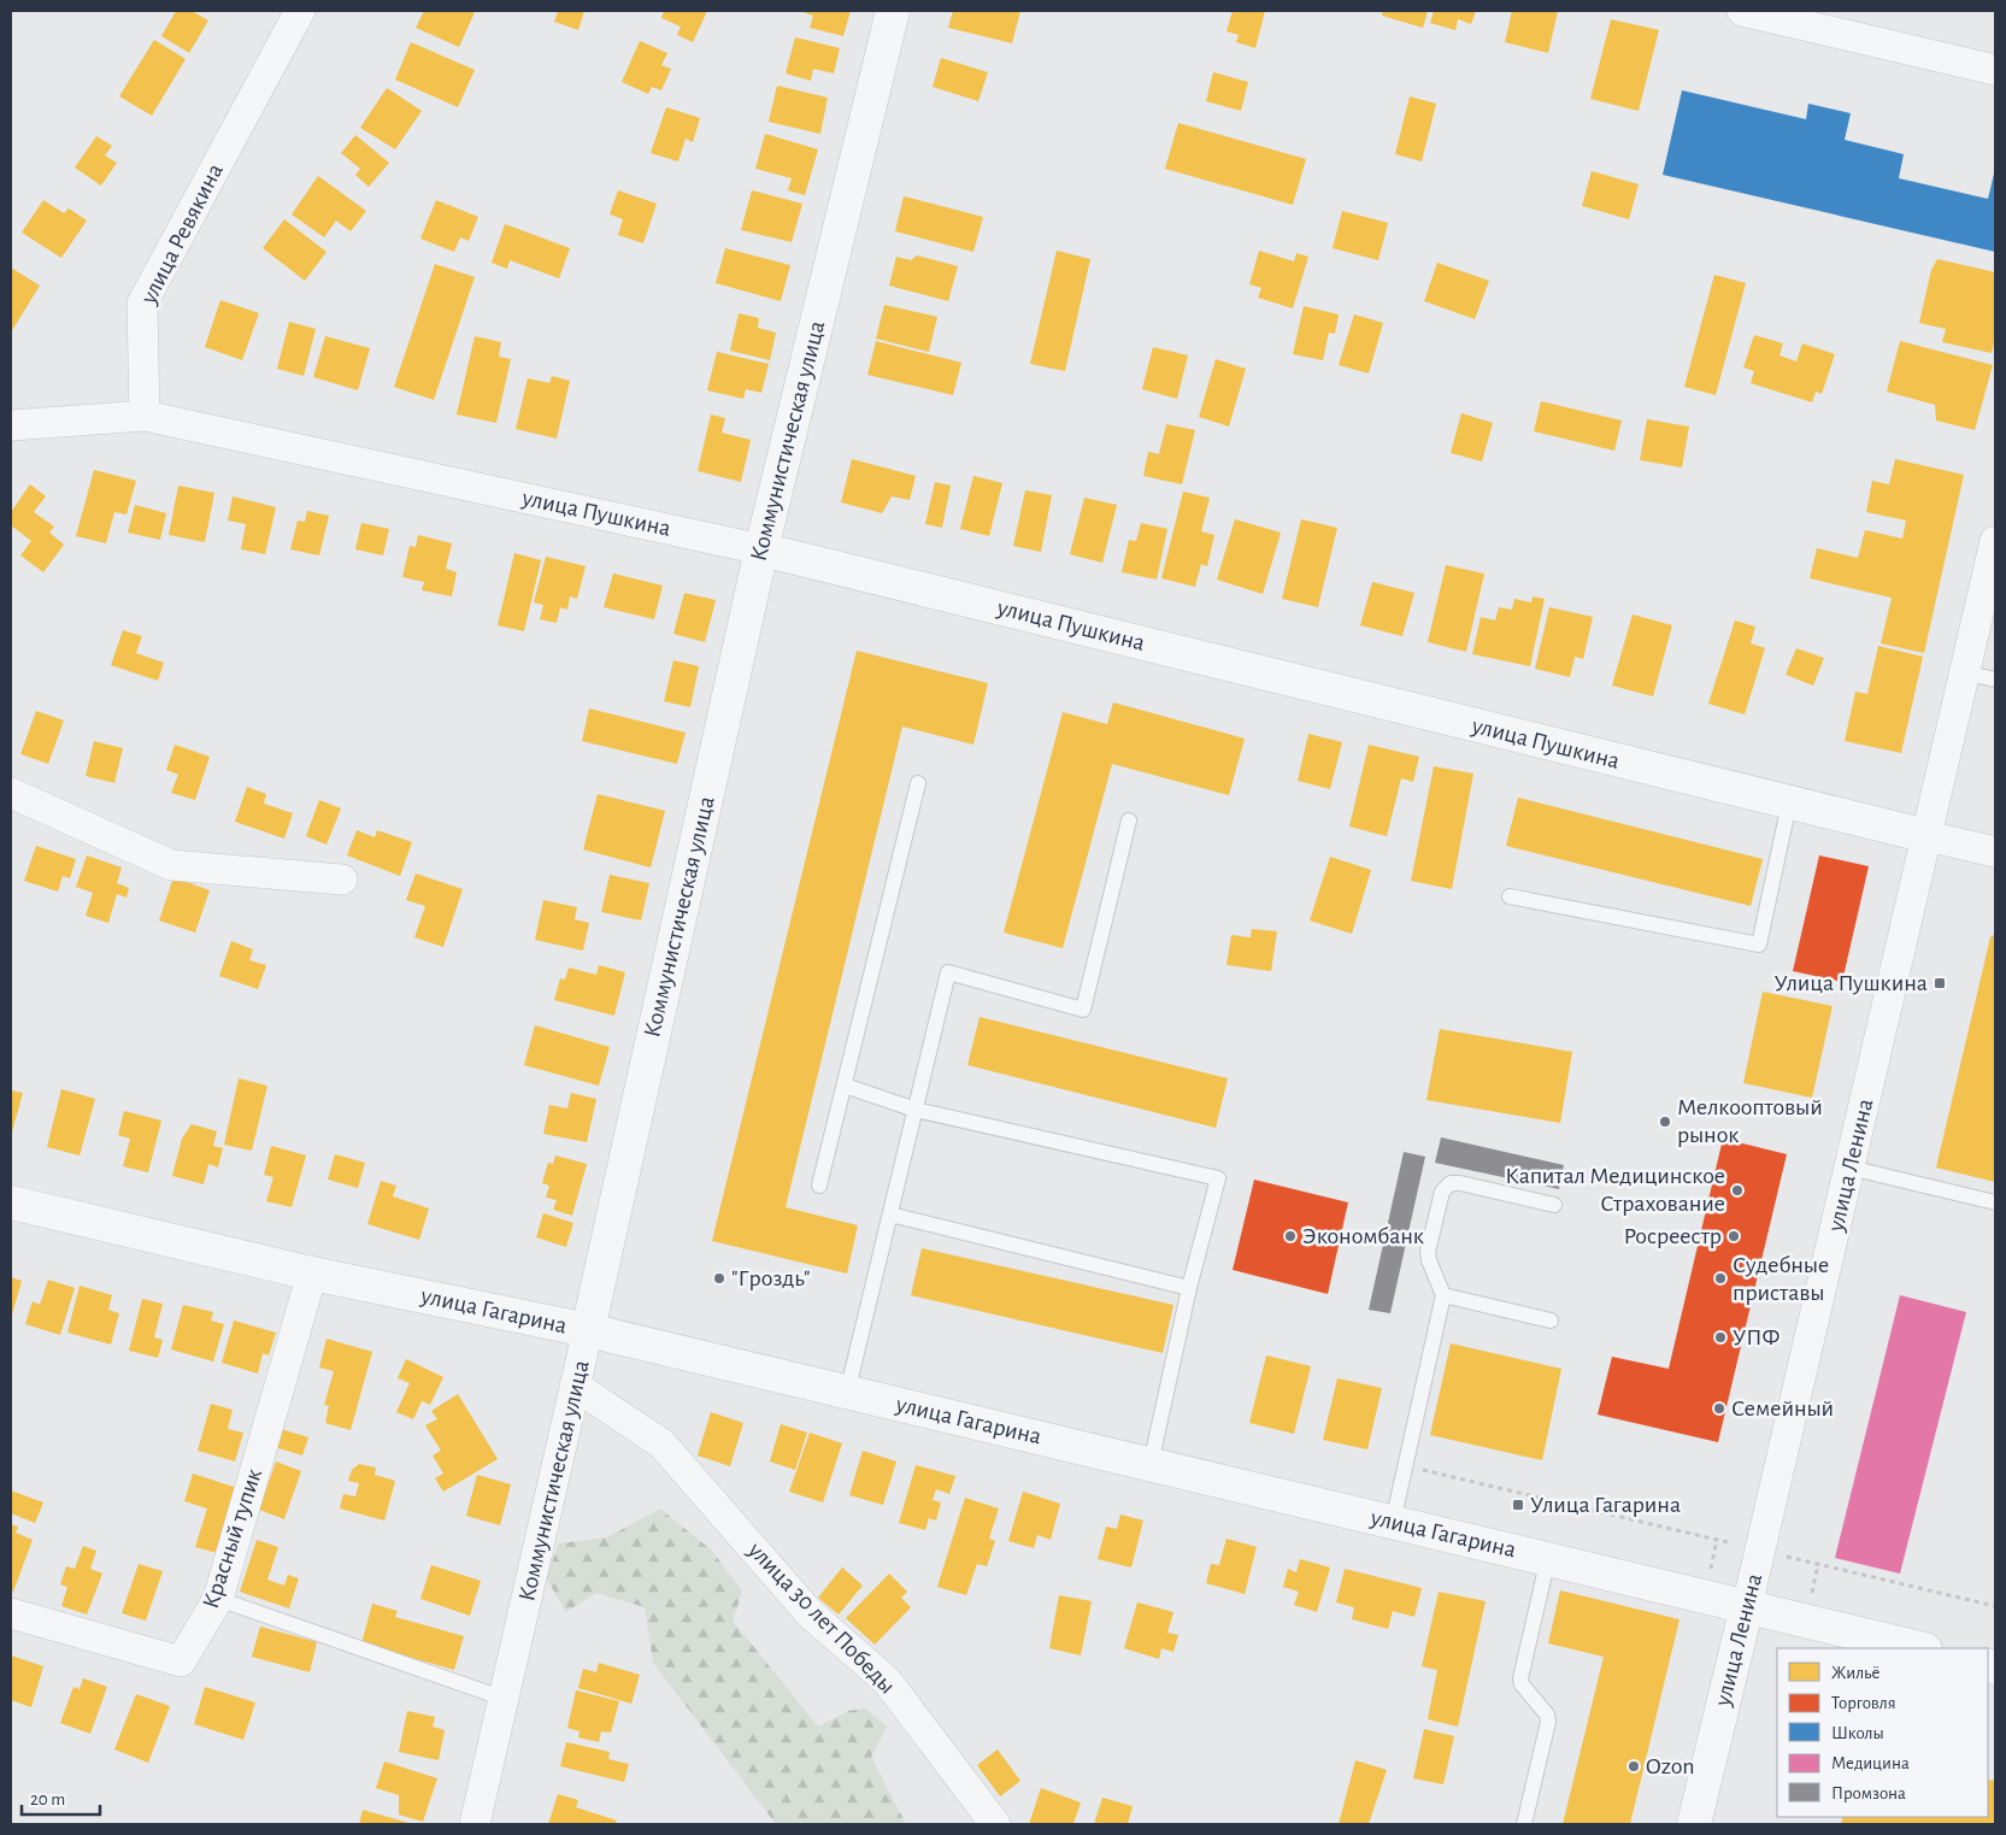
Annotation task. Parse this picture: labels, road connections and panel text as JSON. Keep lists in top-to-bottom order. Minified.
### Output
{"streets":{"street":["улица Ревякина","Коммунистическая улица","улица Пушкина","улица Ленина","улица Гагарина","Красный тупик","улица 30 лет Победы"]},"crossings":[["улица Ревякина","улица Пушкина"],["Коммунистическая улица","улица Пушкина"],["Коммунистическая улица","улица Гагарина"],["Коммунистическая улица","улица 30 лет Победы"],["улица Пушкина","улица Ленина"],["улица Ленина","улица Гагарина"],["улица Гагарина","Красный тупик"]],"places":{"transit":["Улица Пушкина","Улица Гагарина"],"other":["Мелкооптовый рынок","Капитал Медицинское Страхование","Экономбанк","Росреестр","\"Гроздь\"","Судебные приставы","УПФ","Семейный","Ozon"]},"legend":["Жильё","Торговля","Школы","Медицина","Промзона"],"scale_bar":"20 m"}
